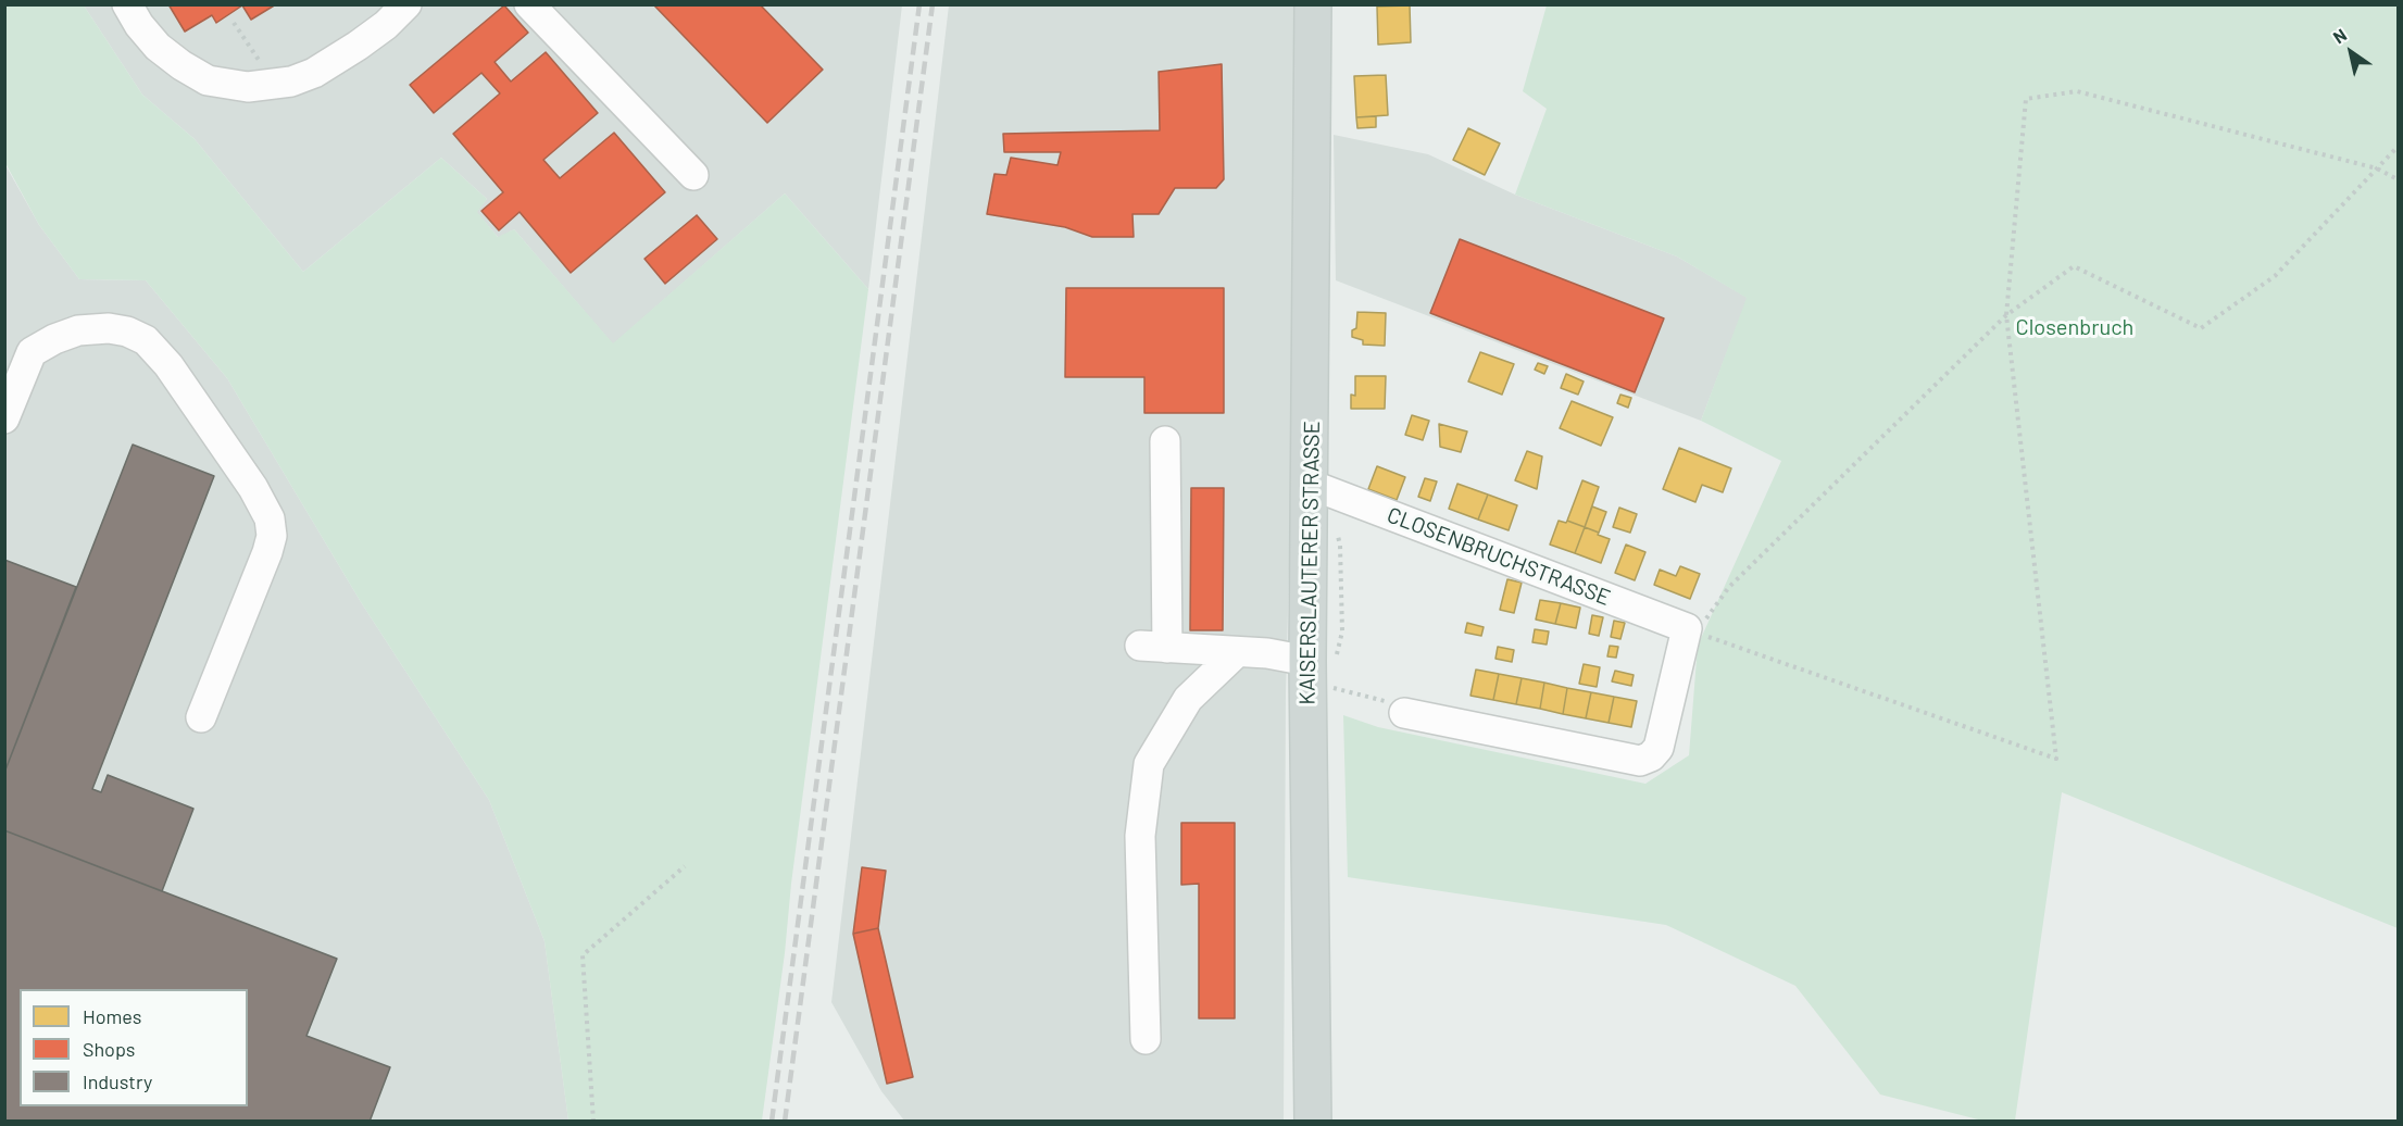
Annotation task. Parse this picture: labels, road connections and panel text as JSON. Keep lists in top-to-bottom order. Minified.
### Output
{"streets":{"main road":["KAISERSLAUTERER STRASSE"],"street":["CLOSENBRUCHSTRASSE"]},"crossings":[["CLOSENBRUCHSTRASSE","KAISERSLAUTERER STRASSE"]],"parks":["Closenbruch"],"legend":["Homes","Shops","Industry"],"north":"top left"}
